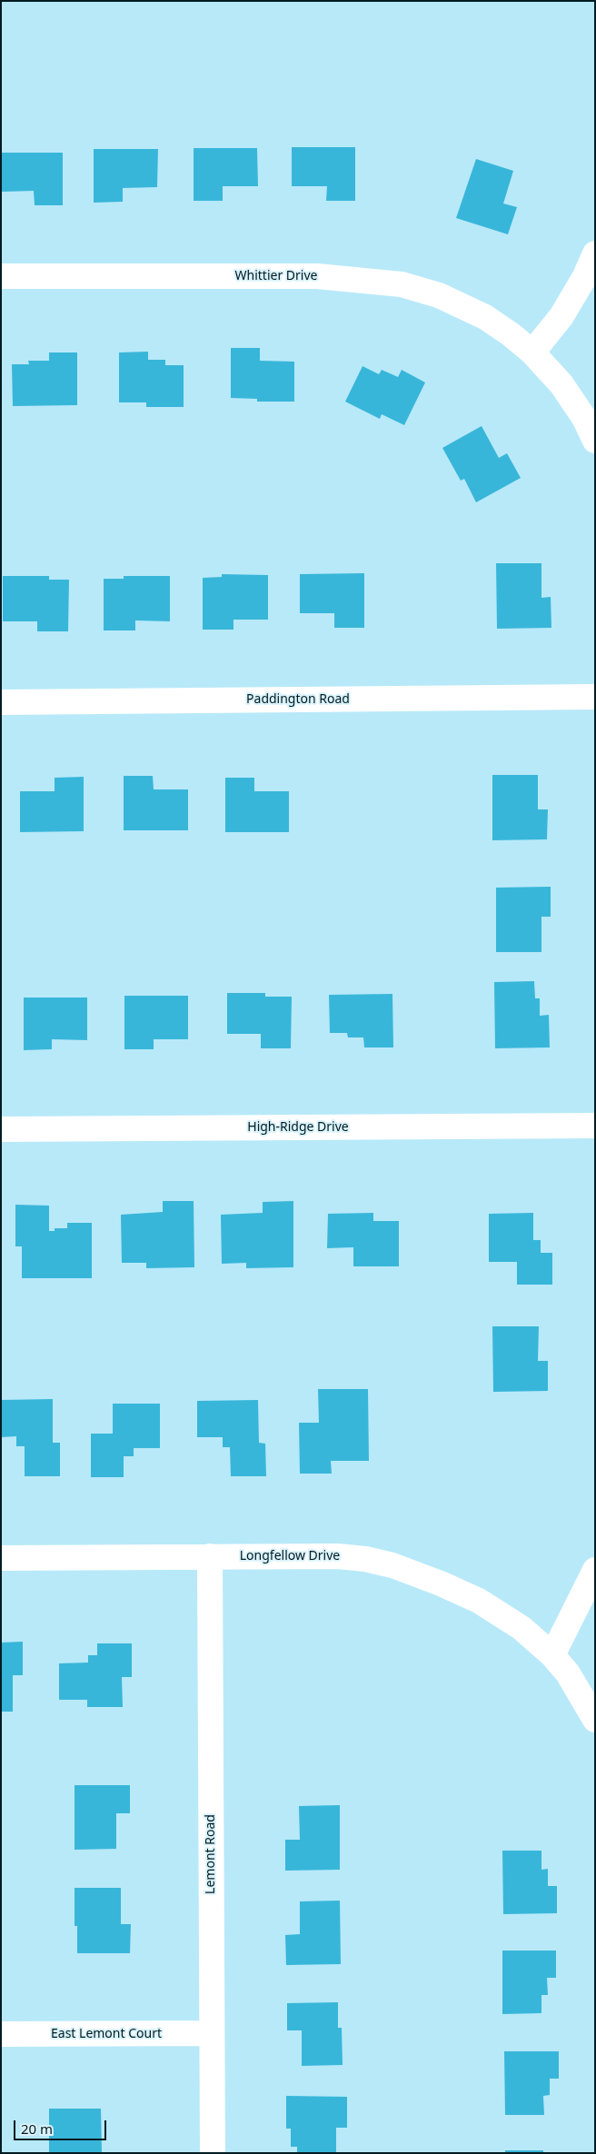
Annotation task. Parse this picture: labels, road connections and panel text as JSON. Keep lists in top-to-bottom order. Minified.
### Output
{"streets":{"street":["Whittier Drive","Paddington Road","High-Ridge Drive","Longfellow Drive","Lemont Road","East Lemont Court"]},"crossings":[["Longfellow Drive","Lemont Road"],["Lemont Road","East Lemont Court"]],"scale_bar":"20 m"}
